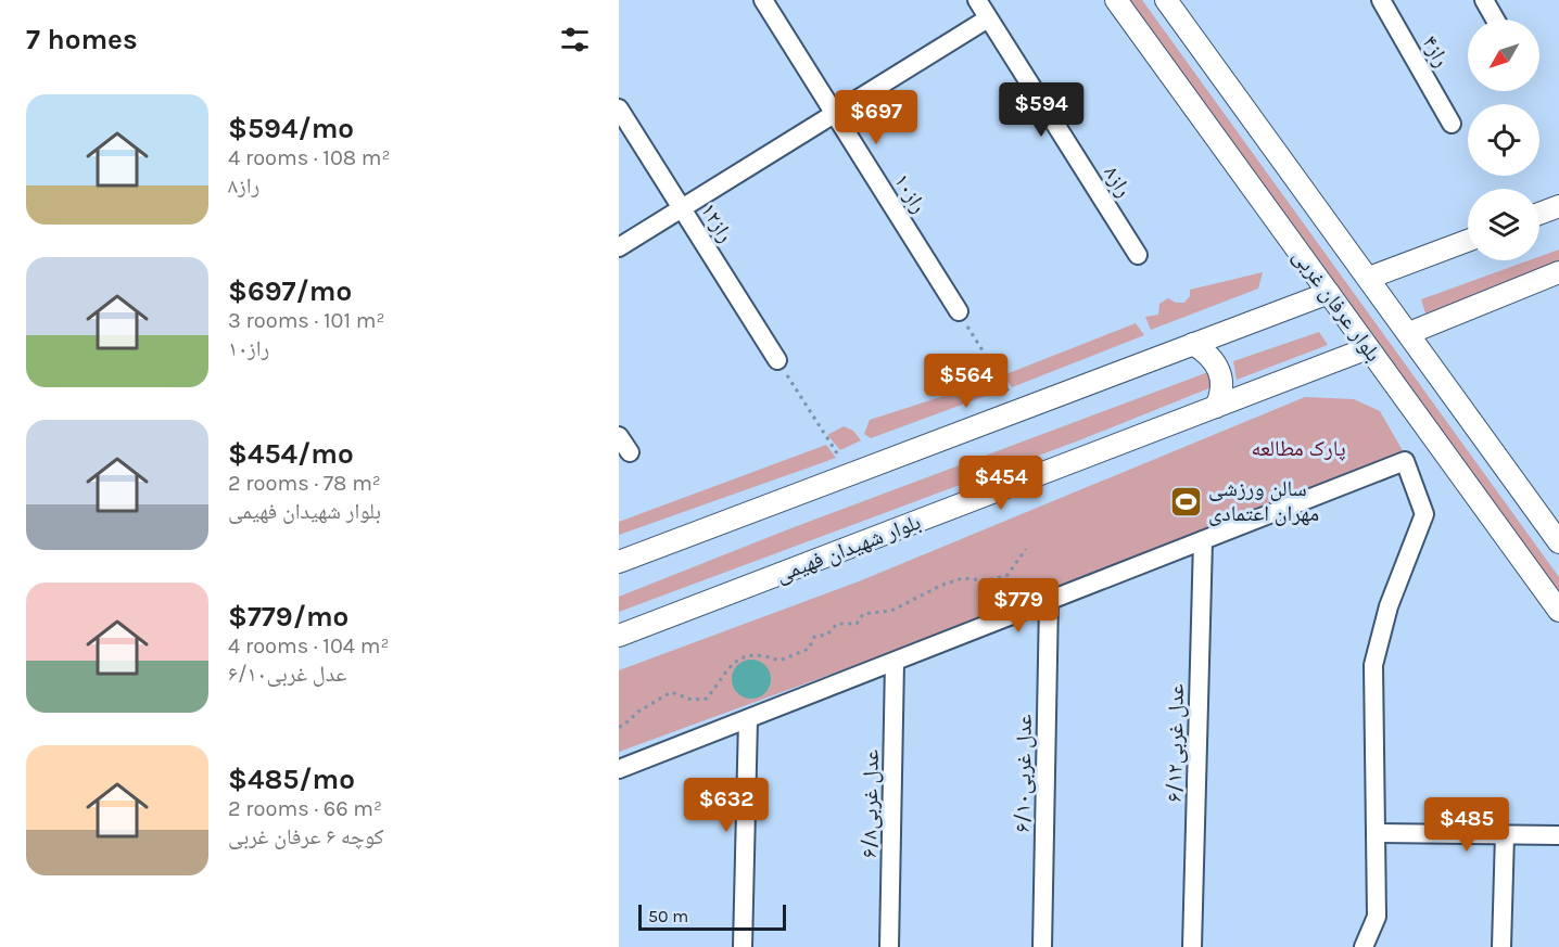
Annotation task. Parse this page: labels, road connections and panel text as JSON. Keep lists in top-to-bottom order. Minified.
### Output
{"streets":{"street":["راز۴","راز۸","راز۱۰","راز۱۲","بلوار عرفان غربی","بلوار شهیدان فهیمی","۶/۱۲عدل غربی","۶/۱۰عدل غربی","۶/۸عدل غربی"]},"crossings":[["بلوار عرفان غربی","بلوار شهیدان فهیمی"]],"parks":["پارک مطالعه"],"places":{"sports":["سالن ورزشی مهران اعتمادی"]},"scale_bar":"50 m","north":"bottom left","page":{"heading":"7 homes","list":[{"name":"$594/mo","note":"4 rooms · 108 m² · راز۸"},{"name":"$697/mo","note":"3 rooms · 101 m² · راز۱۰"},{"name":"$454/mo","note":"2 rooms · 78 m² · بلوار شهیدان فهیمی"},{"name":"$779/mo","note":"4 rooms · 104 m² · ۶/۱۰عدل غربی"},{"name":"$485/mo","note":"2 rooms · 66 m² · کوچه ۶ عرفان غربی"}],"price":["$594","$697","$564","$454","$779","$632","$485"],"scale":"50 m"}}
